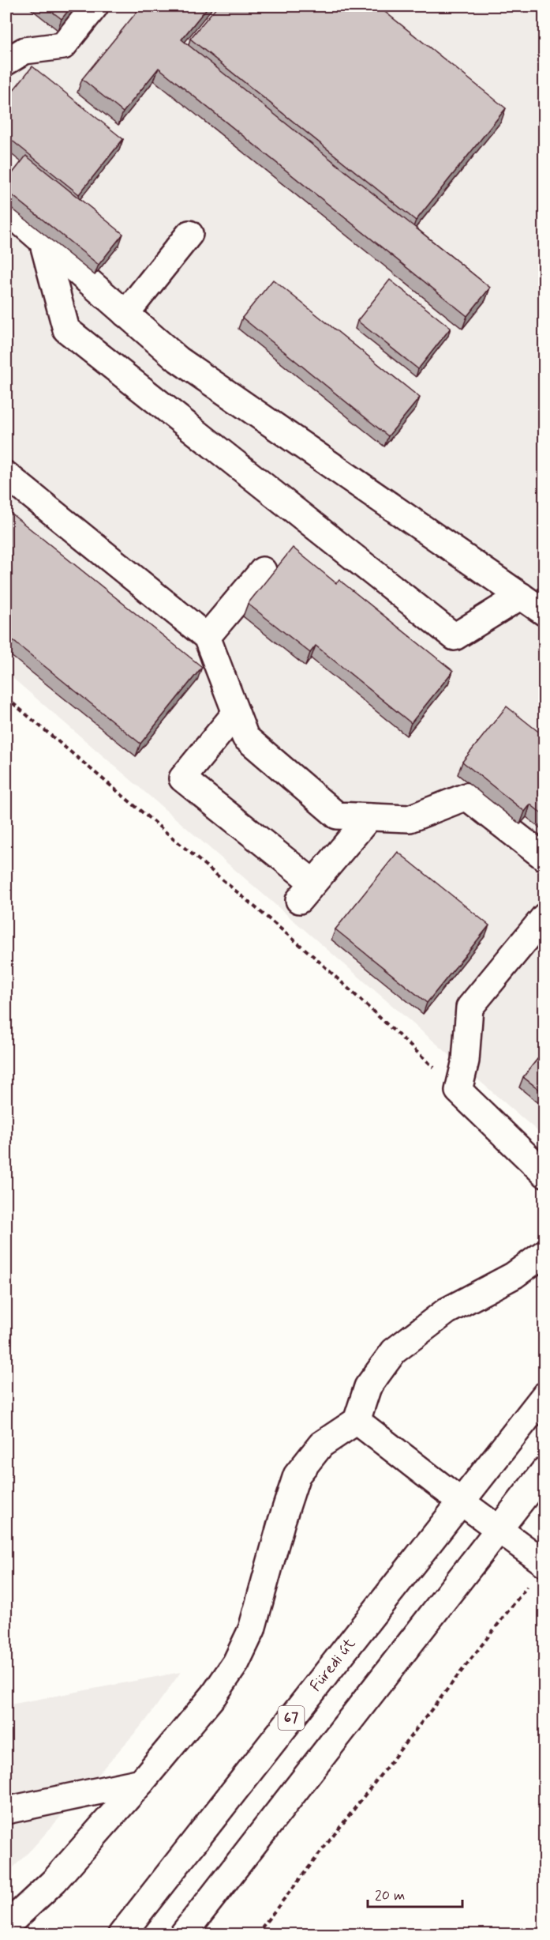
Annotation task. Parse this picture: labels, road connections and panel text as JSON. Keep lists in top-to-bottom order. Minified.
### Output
{"streets":{"main road":["Füredi út","67"]},"scale_bar":"20 m"}
